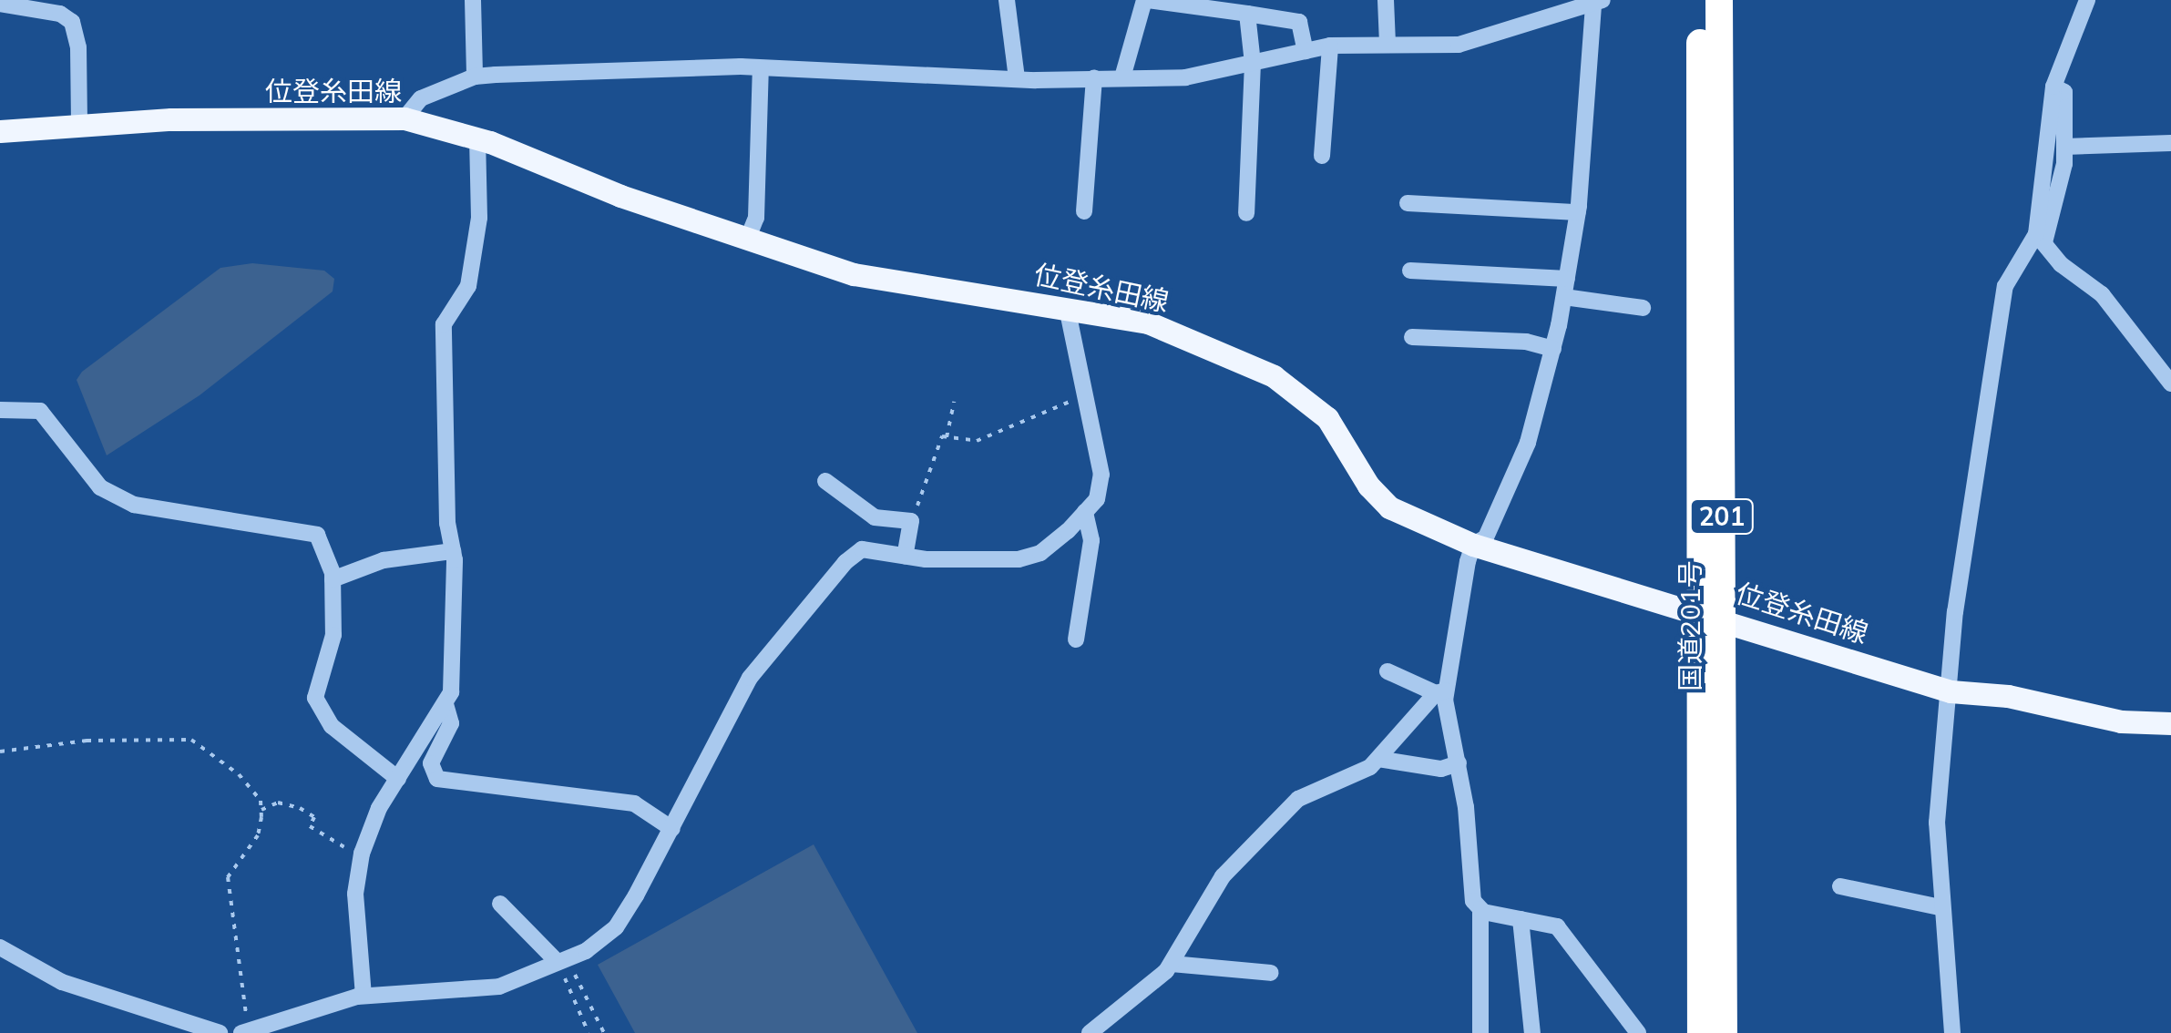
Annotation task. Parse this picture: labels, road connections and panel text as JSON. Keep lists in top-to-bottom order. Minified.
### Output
{"streets":{"highway":["201","国道201号"],"main road":["位登糸田線"]},"crossings":[["位登糸田線","国道201号"]]}
